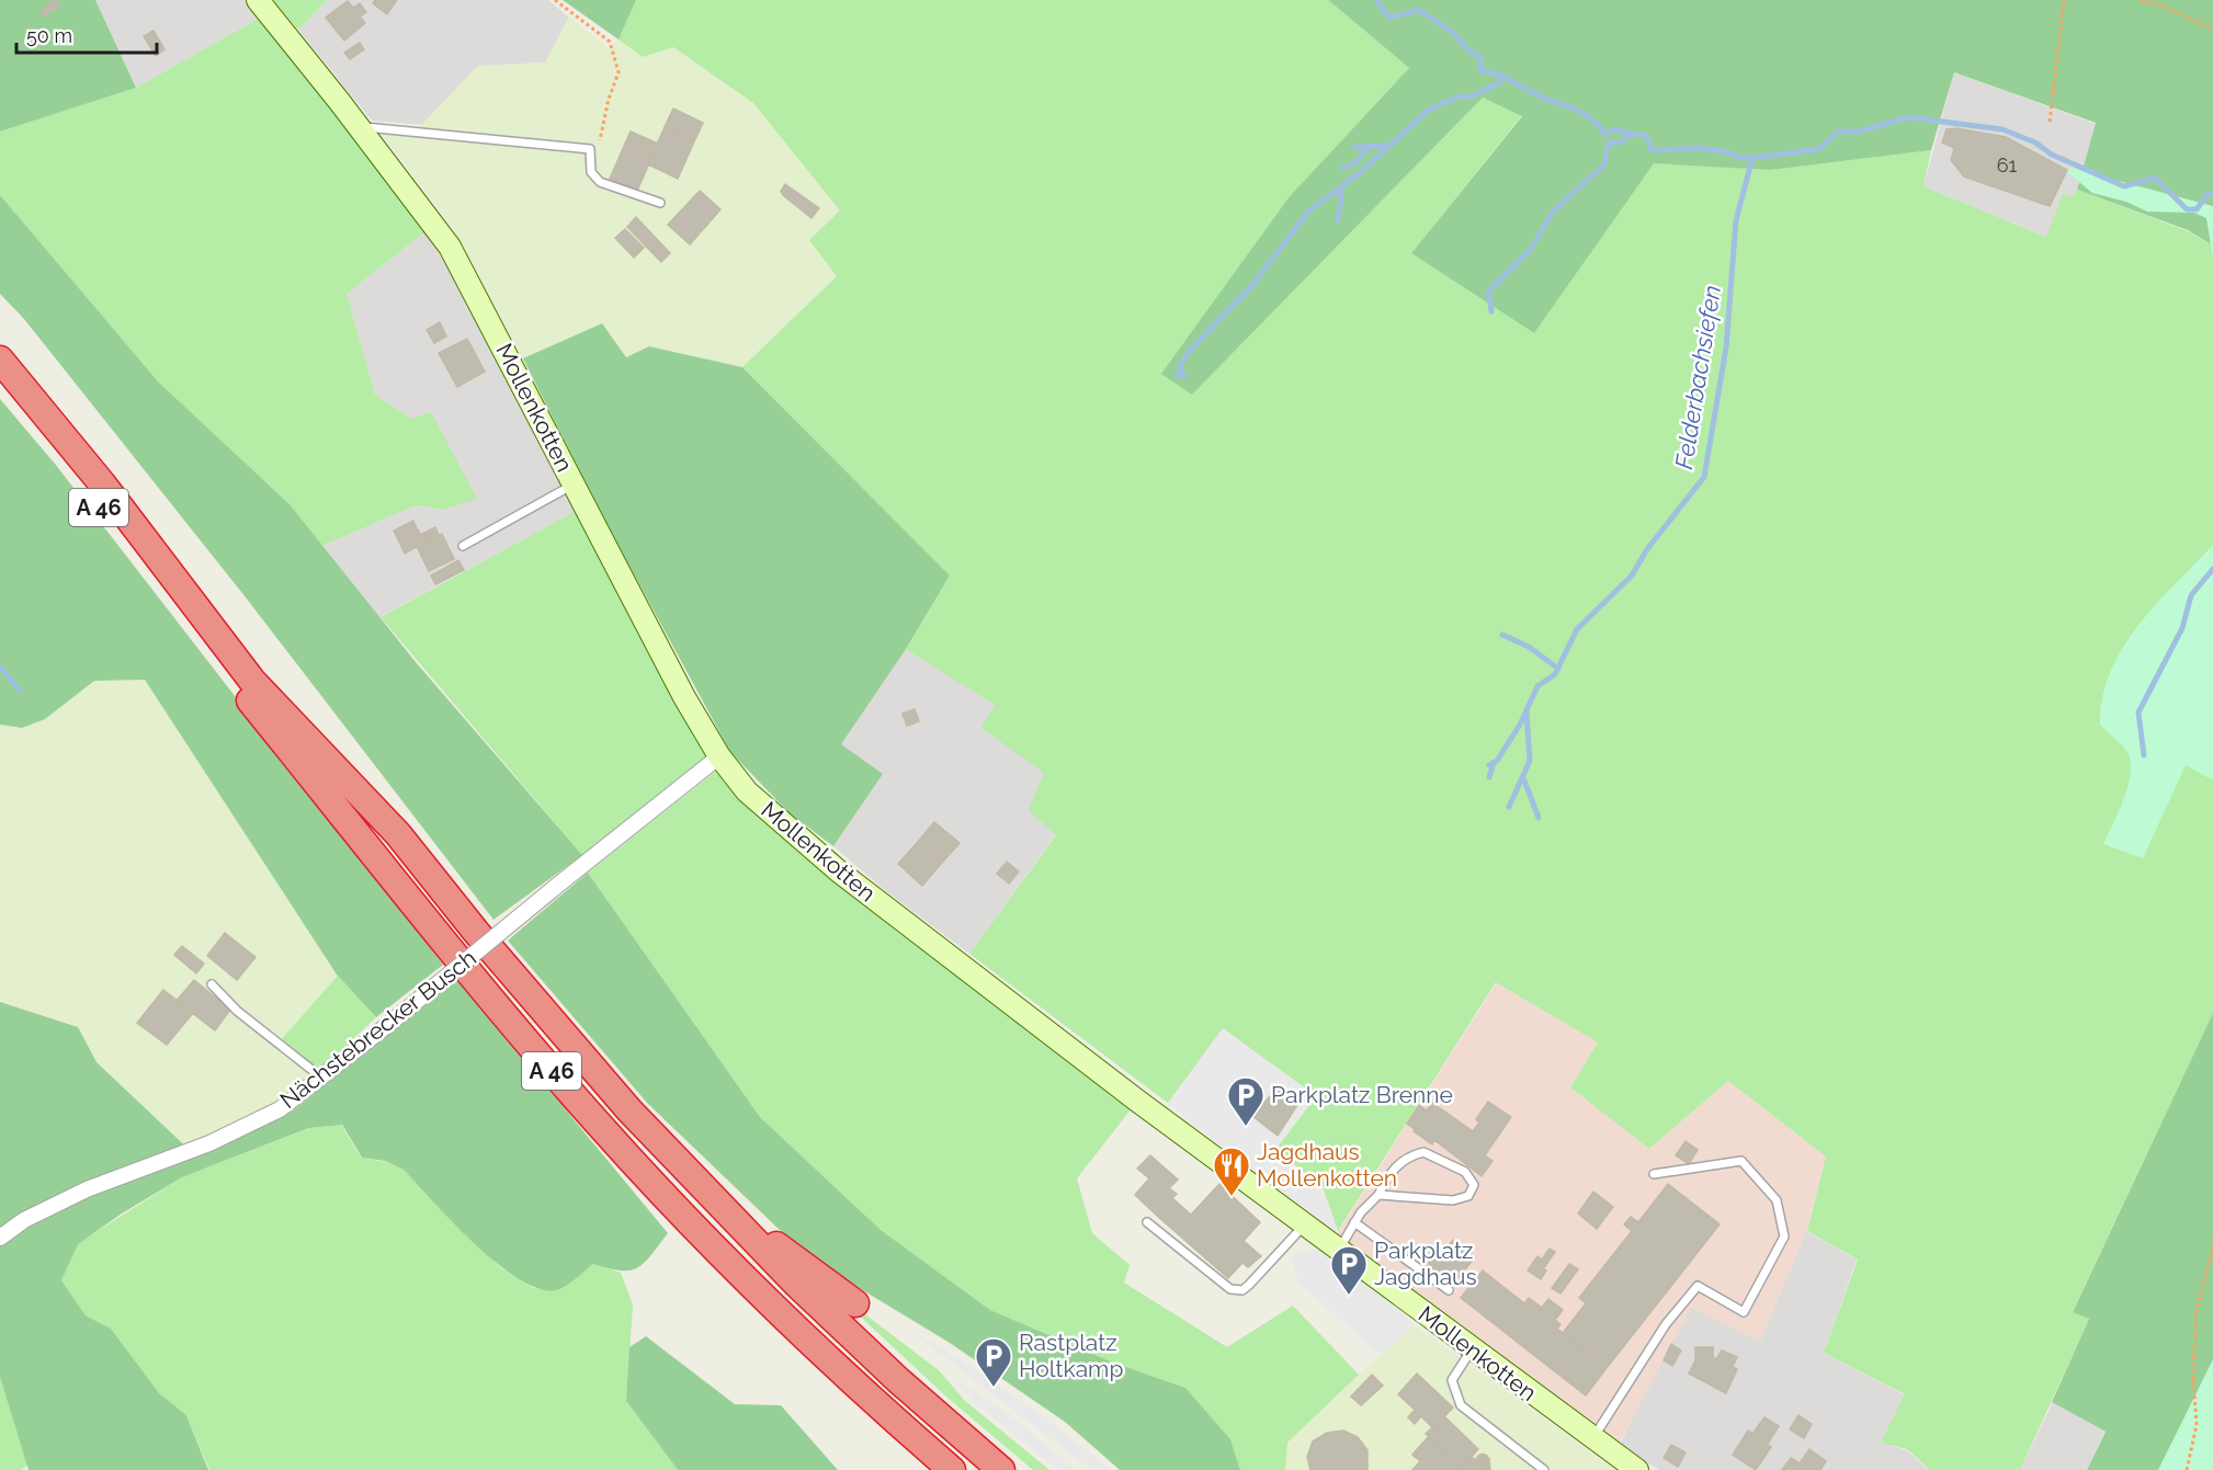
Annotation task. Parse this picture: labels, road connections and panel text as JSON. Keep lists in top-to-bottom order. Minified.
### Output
{"streets":{"highway":["A 46"],"main road":["Mollenkotten"],"street":["Nächstebrecker Busch"]},"crossings":[["Mollenkotten","Nächstebrecker Busch"]],"water":["Felderbachsiefen"],"places":{"parking":["Parkplatz Brenne","Parkplatz Jagdhaus","Rastplatz Holtkamp"],"restaurant":["Jagdhaus Mollenkotten"]},"house_numbers":["61"],"scale_bar":"50 m"}
